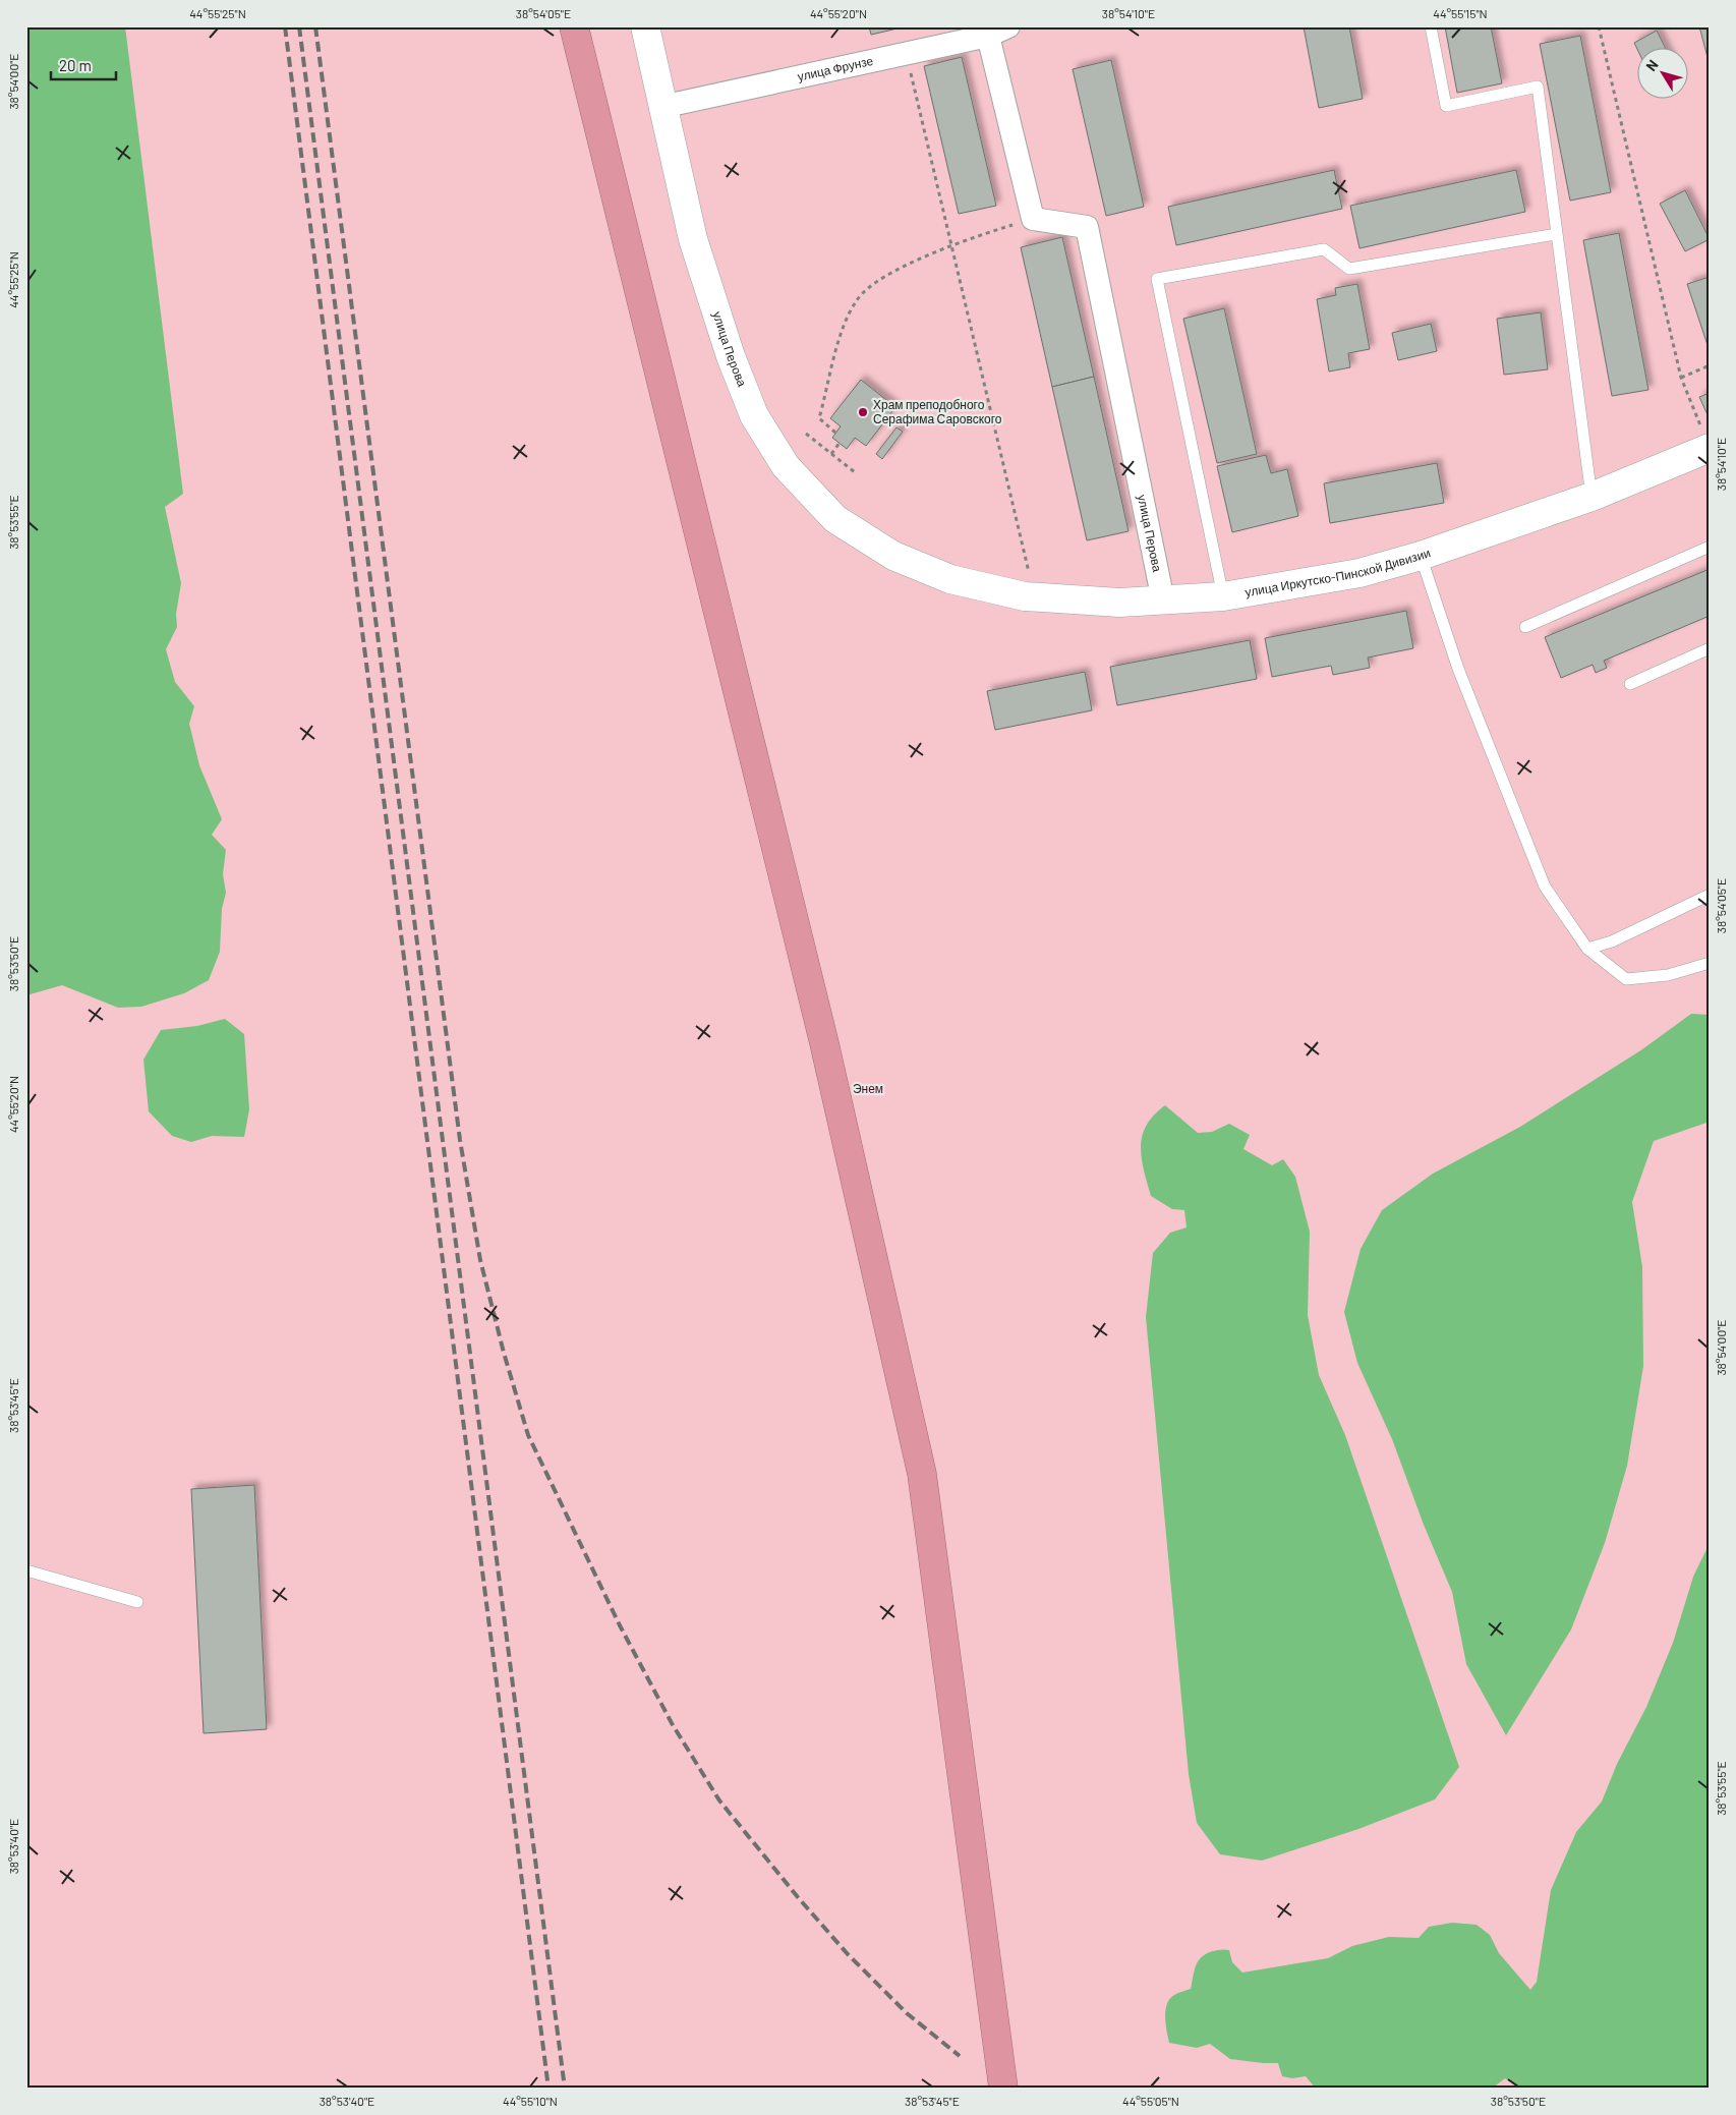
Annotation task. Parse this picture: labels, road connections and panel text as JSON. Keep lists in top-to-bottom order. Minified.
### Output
{"streets":{"street":["улица Фрунзе","улица Перова","улица Иркутско-Пинской Дивизии"]},"crossings":[["улица Фрунзе","улица Перова"],["улица Перова","улица Иркутско-Пинской Дивизии"]],"parks":["Энем"],"places":["Храм преподобного Серафима Саровского"],"scale_bar":"20 m","north":"top left","coordinates":["44°55'25\"N","38°54'05\"E","44°55'20\"N","38°54'10\"E","44°55'15\"N","38°54'00\"E","38°53'55\"E","38°53'50\"E","38°53'45\"E","38°53'40\"E","44°55'10\"N","44°55'05\"N"]}
